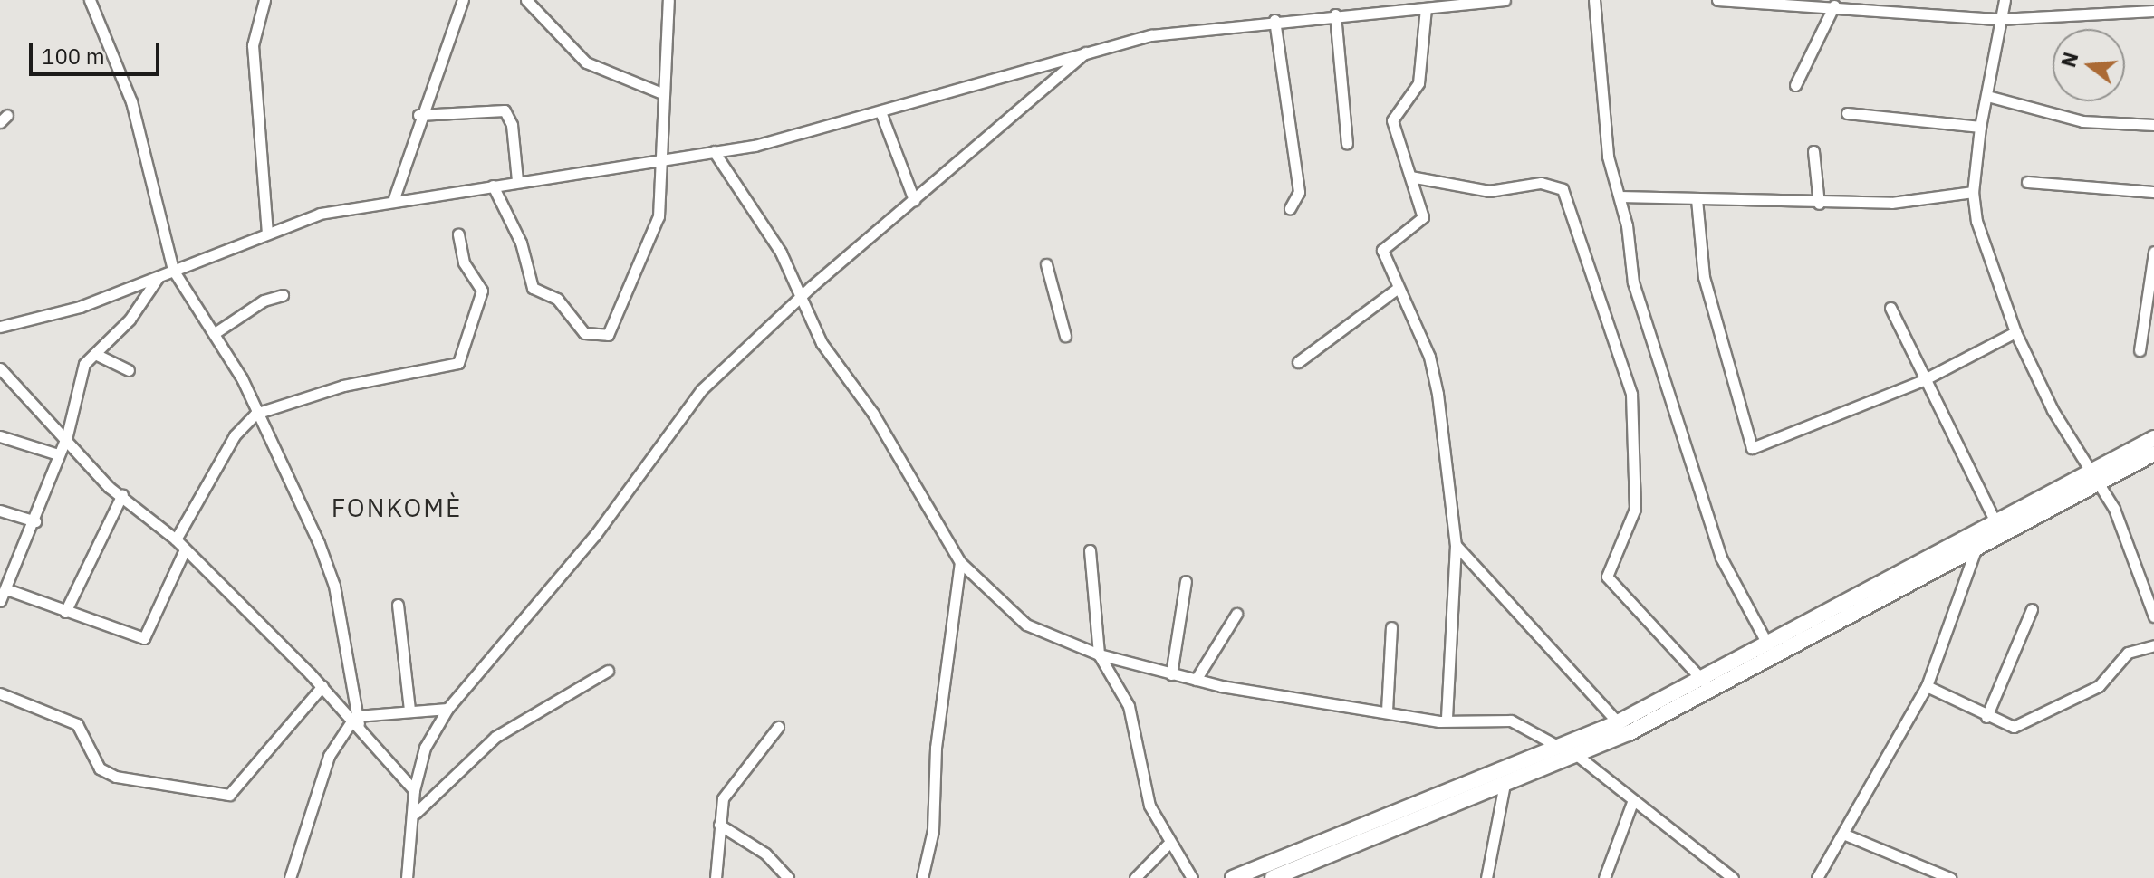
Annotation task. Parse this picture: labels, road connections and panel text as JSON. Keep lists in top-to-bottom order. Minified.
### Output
{"districts":["FONKOMÈ"],"scale_bar":"100 m","north":"left"}
